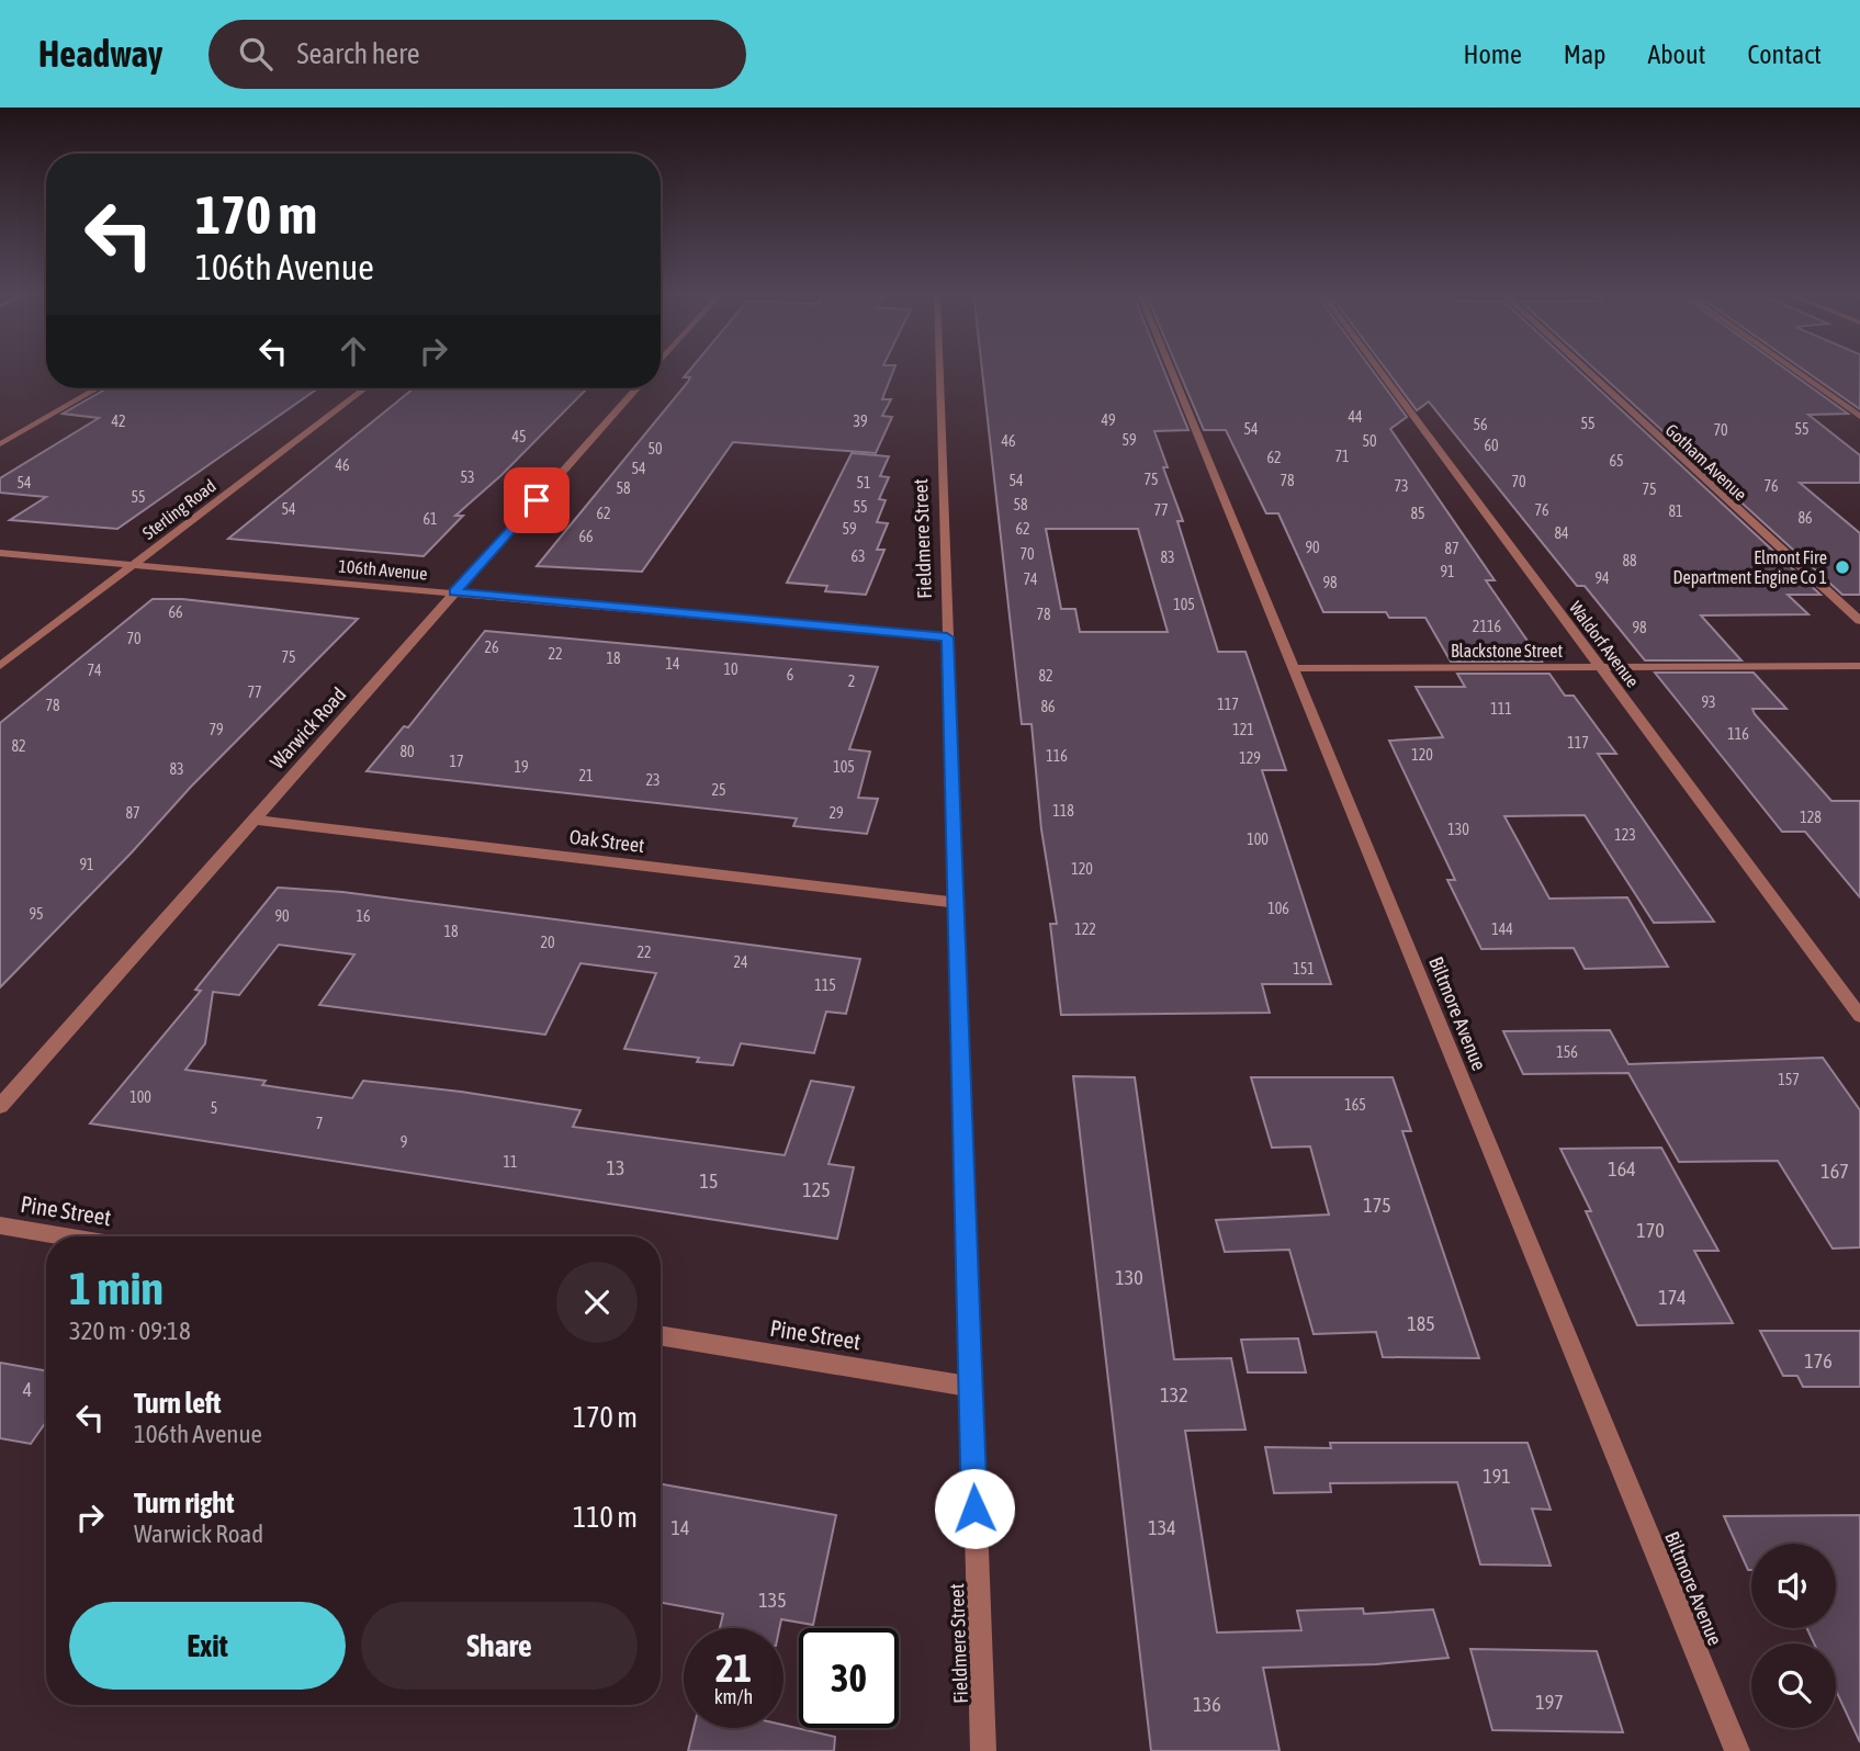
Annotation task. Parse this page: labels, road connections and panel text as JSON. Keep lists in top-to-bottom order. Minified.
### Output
{"streets":{"street":["Gotham Avenue","Sterling Road","Fieldmere Street","106th Avenue","Waldorf Avenue","Blackstone Street","Warwick Road","Oak Street","Biltmore Avenue","Pine Street"]},"crossings":[["Sterling Road","106th Avenue"],["Fieldmere Street","106th Avenue"],["Fieldmere Street","Oak Street"],["Fieldmere Street","Pine Street"],["106th Avenue","Warwick Road"],["Waldorf Avenue","Blackstone Street"],["Blackstone Street","Biltmore Avenue"],["Warwick Road","Oak Street"]],"places":["Elmont Fire Department Engine Co 1"],"house_numbers":["44","49","42","39","55","56","54","55","70","45","59","46","50","60","50","71","62","65","46","54","53","75","54","78","70","54","51","73","76","58","75","55","58","55","54","77","76","81","62","85","86","61","59","62","84","66","90","87","70","63","83","88","91","94","74","98","105","66","78","2116","98","70","26","22","75","18","14","10","74","6","82","2","77","93","117","78","86","111","79","121","116","117","82","80","120","116","129","17","19","105","83","21","23","25","118","87","29","128","130","123","100","91","120","106","95","90","16","122","144","18","20","22","24","151","115","156","157","100","165","5","7","9","11","13","164","167","15","125","175","170","130","174","185","176","4","132","191","14","134","135","197","136"],"page":{"header":"Headway","search":"Search here","nav":["Home","Map","About","Contact"],"turn":["170 m","106th Avenue"],"heading":["1 min","320 m · 09:18"],"list":[{"name":"Turn left","note":"106th Avenue","value":"170 m"},{"name":"Turn right","note":"Warwick Road","value":"110 m"}],"buttons":["Exit","Share"],"speed":"21 km/h","limit":"30"}}
